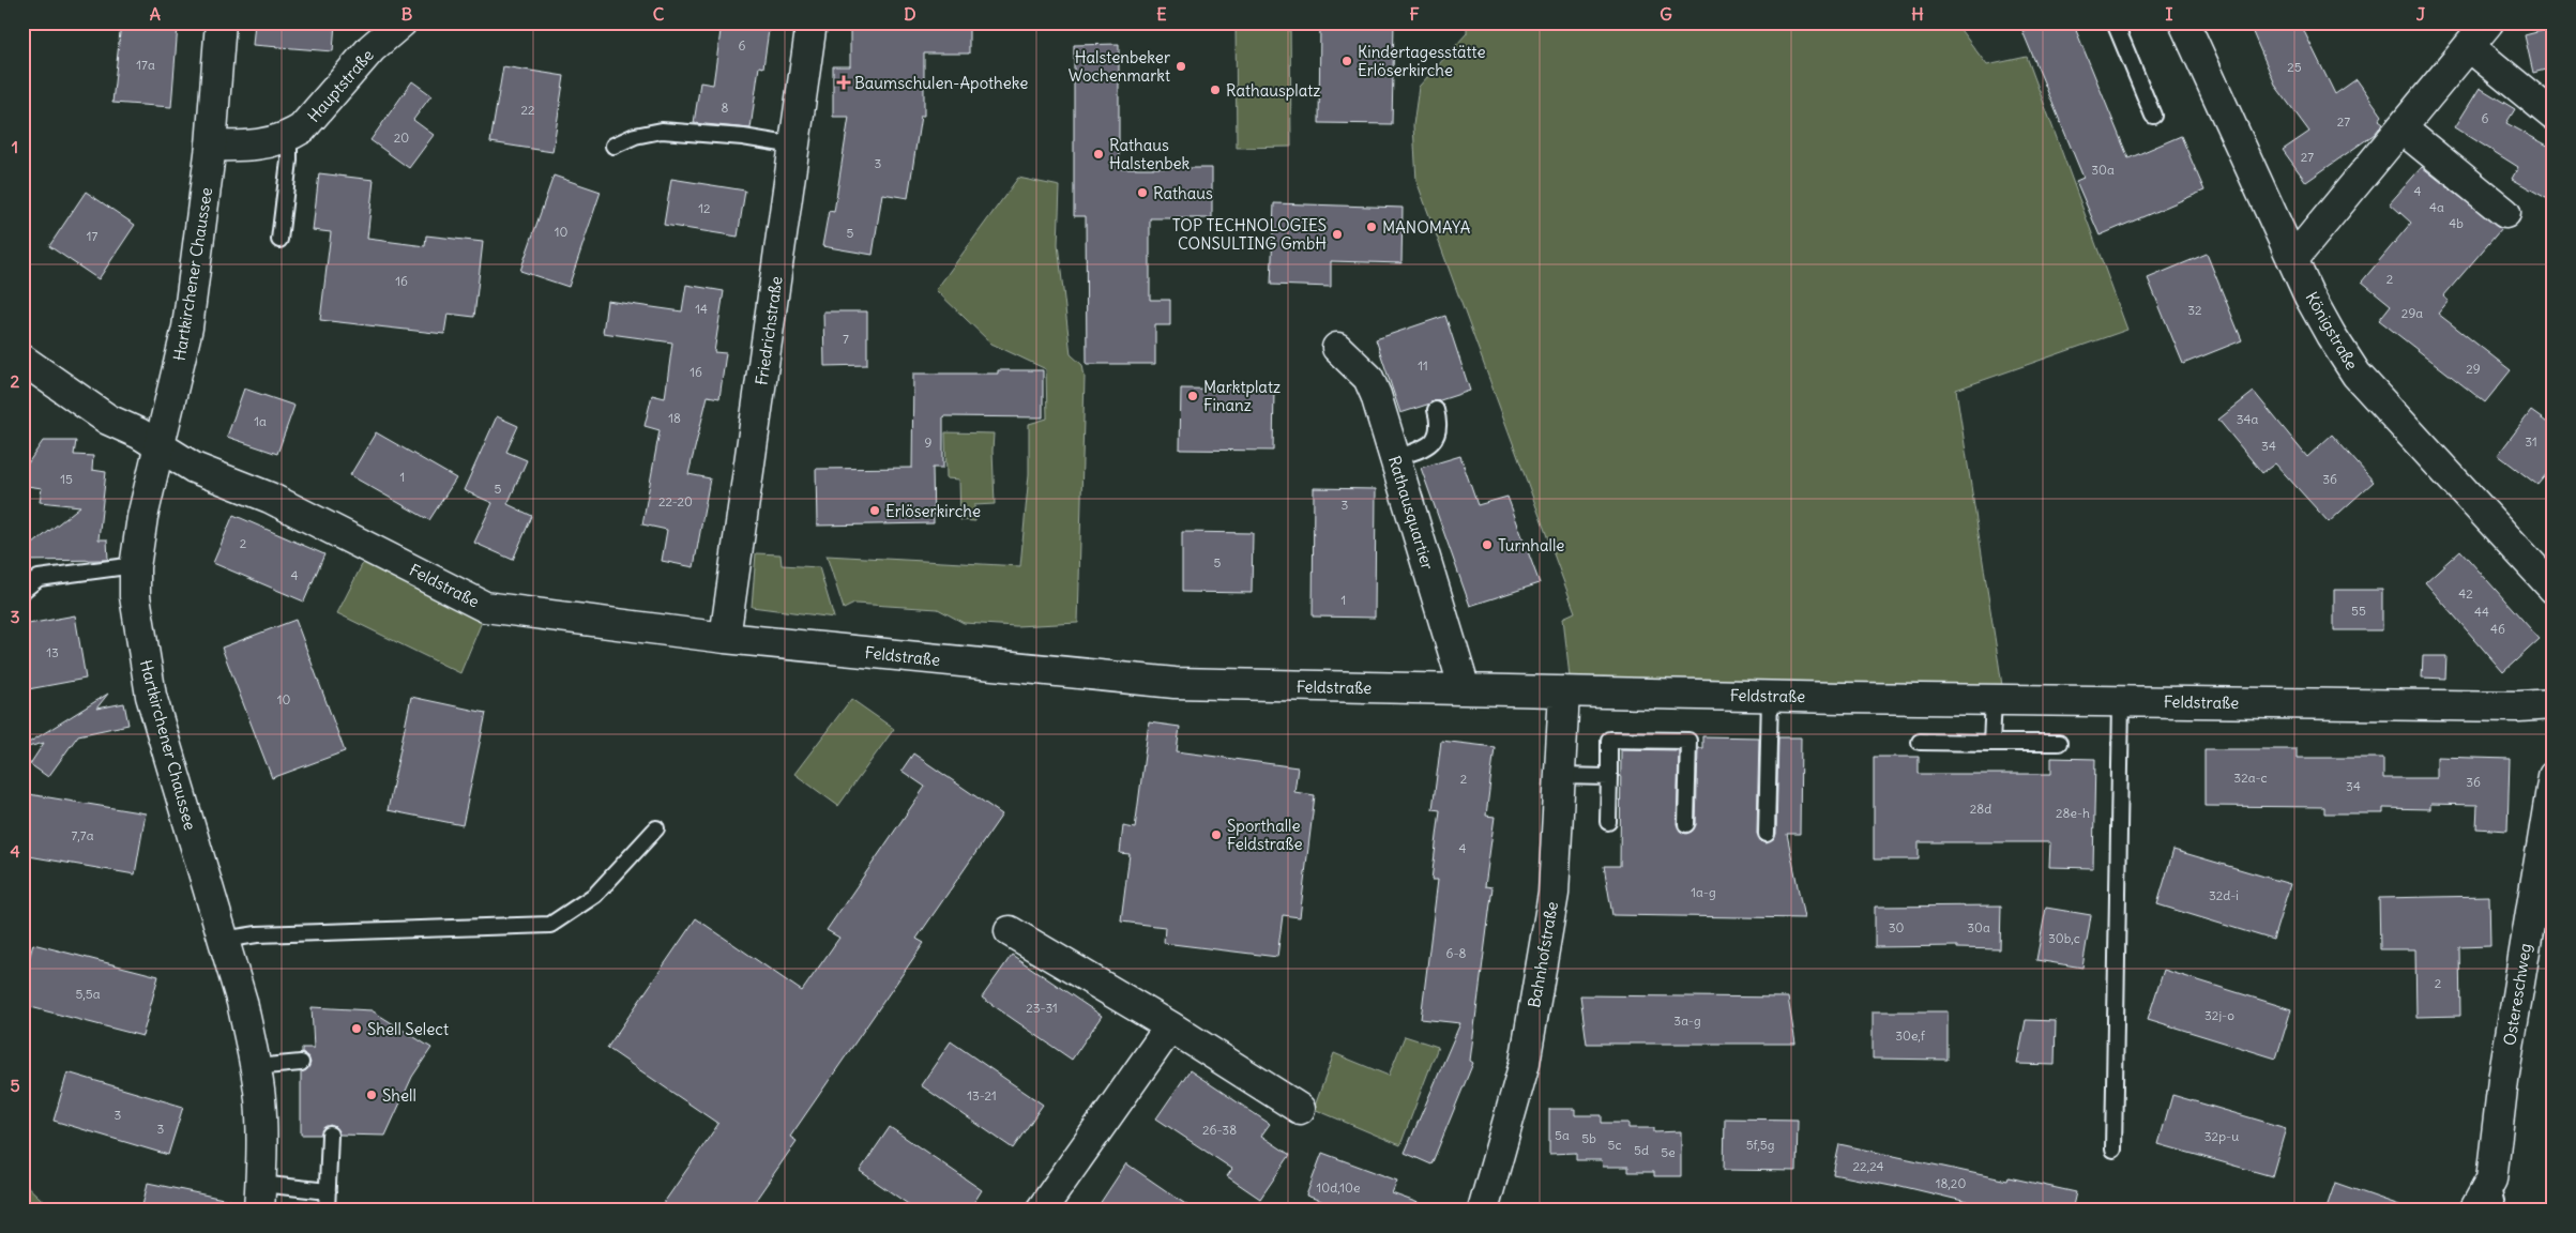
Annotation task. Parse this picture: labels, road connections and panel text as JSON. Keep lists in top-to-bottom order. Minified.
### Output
{"streets":{"street":["Hauptstraße","Hartkirchener Chaussee","Friedrichstraße","Königstraße","Rathausquartier","Feldstraße","Bahnhofstraße","Ostereschweg"]},"crossings":[["Hauptstraße","Hartkirchener Chaussee"],["Hartkirchener Chaussee","Feldstraße"],["Friedrichstraße","Feldstraße"],["Rathausquartier","Feldstraße"],["Feldstraße","Bahnhofstraße"]],"places":{"other":["Kindertagesstätte Erlöserkirche","Halstenbeker Wochenmarkt","Rathausplatz","Rathaus Halstenbek","Rathaus","MANOMAYA","TOP TECHNOLOGIES CONSULTING GmbH","Marktplatz Finanz","Erlöserkirche","Turnhalle","Sporthalle Feldstraße","Shell Select","Shell"],"health":["Baumschulen-Apotheke"]},"house_numbers":["6","17a","25","8","22","6","27","20","27","3","30a","4","4a","12","4b","10","5","17","2","16","14","32","29a","7","11","29","16","18","34a","1a","31","9","34","1","15","36","5","22-20","3","2","5","4","42","1","55","44","46","13","10","32a-c","2","36","34","28d","28e-h","7,7a","4","1a-g","32d-i","30","30a","30b,c","6-8","2","5,5a","23-31","32j-o","3a-g","30e,f","13-21","3","3","26-38","5a","32p-u","5b","5c","5f,5g","5d","5e","22,24","18,20","10d,10e"],"grid":{"columns":["A","B","C","D","E","F","G","H","I","J"],"rows":["1","2","3","4","5"]}}
